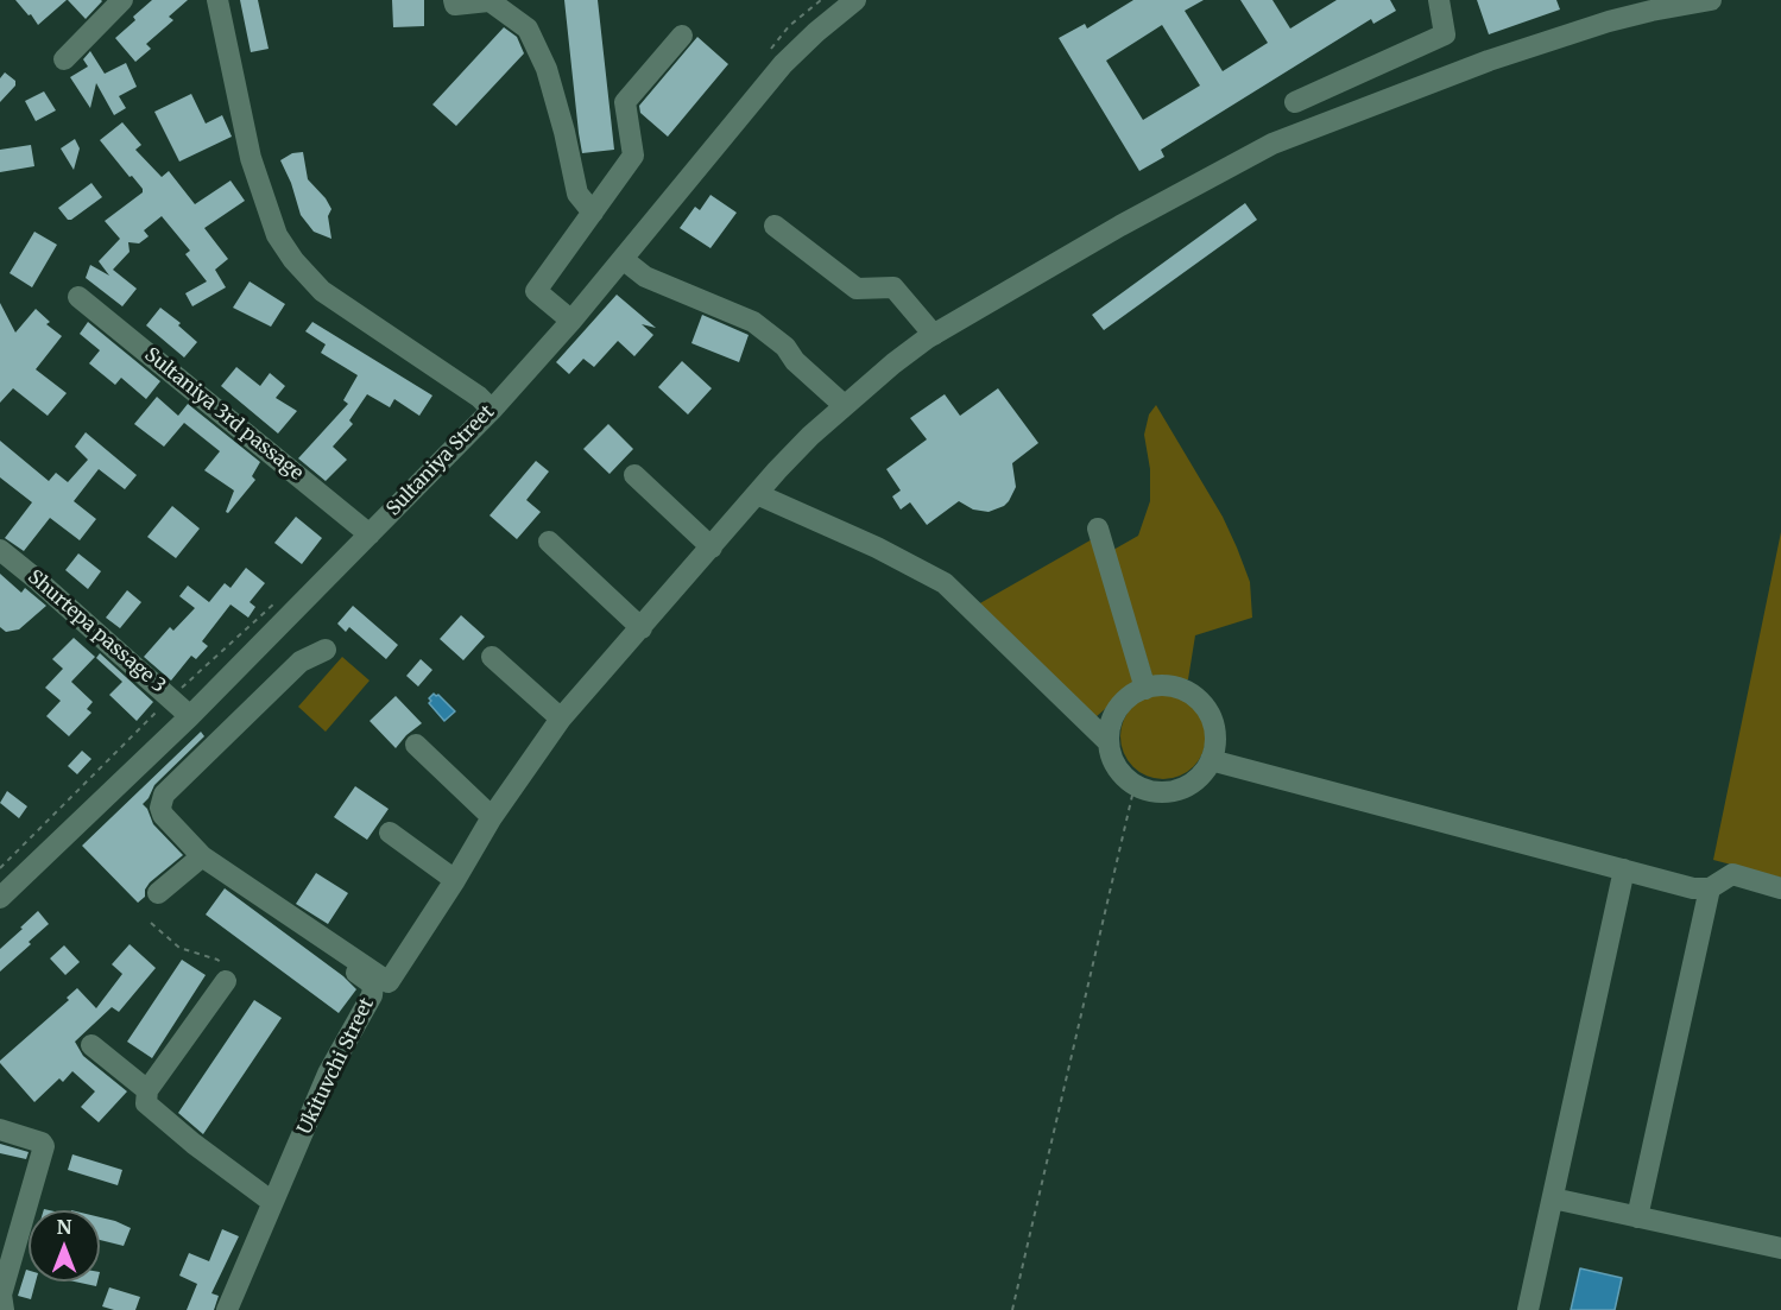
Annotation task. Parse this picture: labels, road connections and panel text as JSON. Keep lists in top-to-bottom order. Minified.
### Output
{"streets":{"street":["Sultaniya 3rd passage","Sultаniya Street","Shurtepa passage 3","Ukituvchi Street"]},"crossings":[["Sultaniya 3rd passage","Sultаniya Street"],["Sultаniya Street","Shurtepa passage 3"]],"north":"top"}
